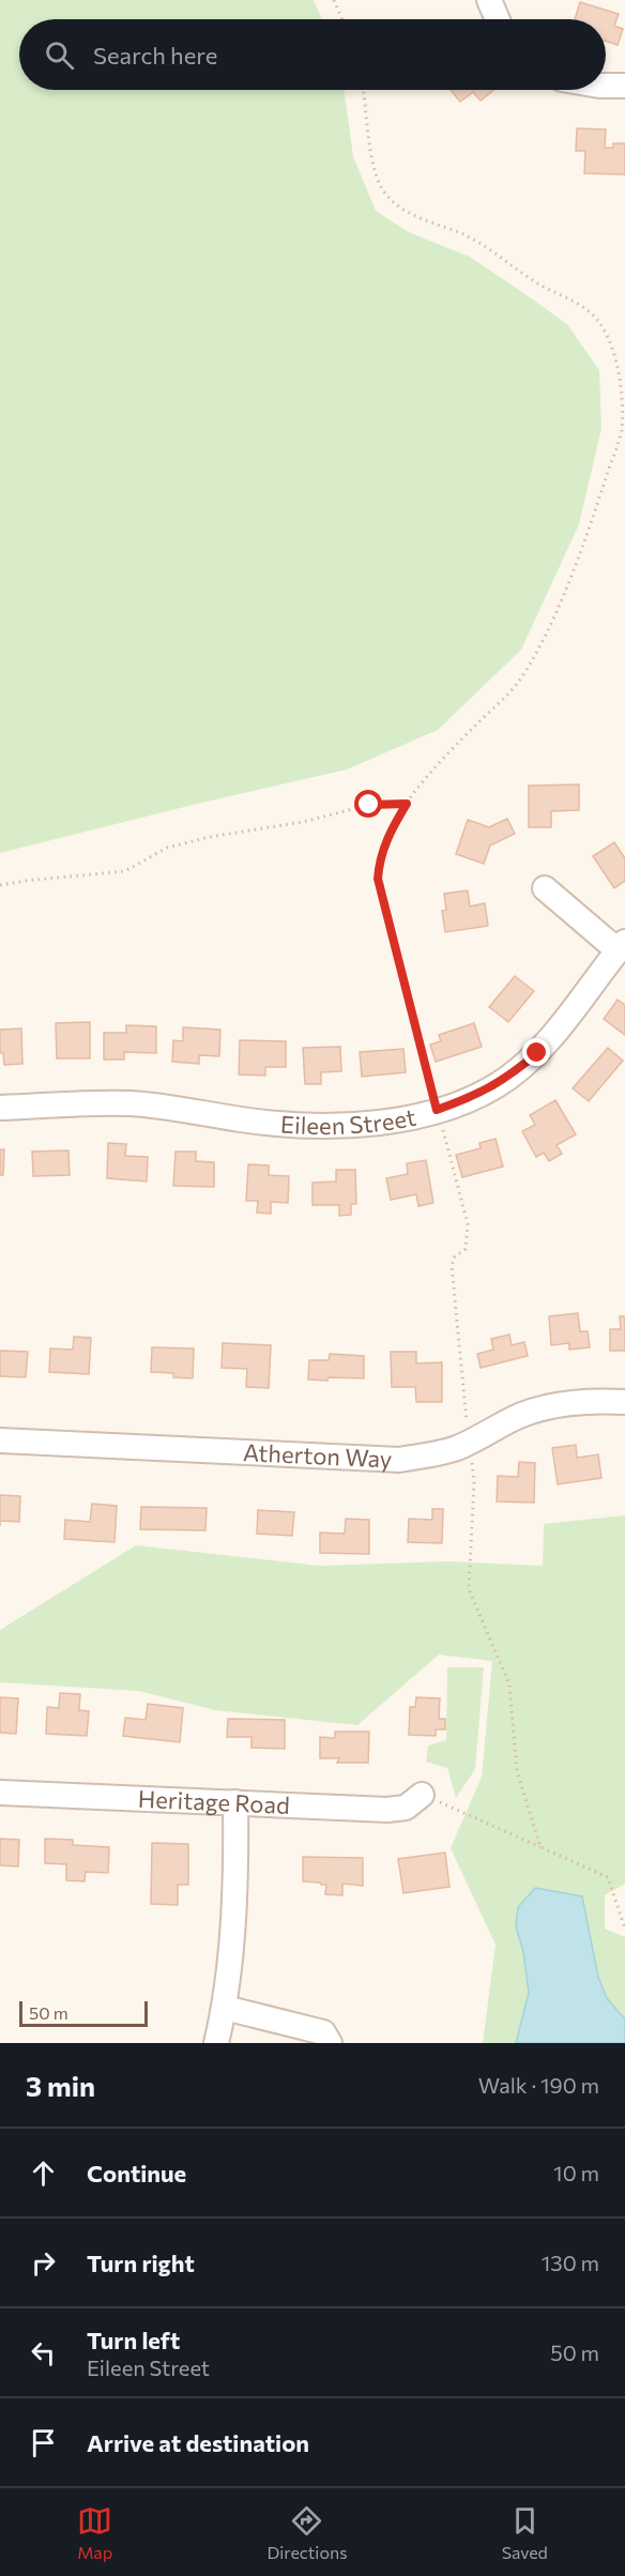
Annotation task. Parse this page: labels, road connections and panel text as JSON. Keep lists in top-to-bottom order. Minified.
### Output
{"streets":{"street":["Eileen Street","Atherton Way","Heritage Road"]},"scale_bar":"50 m","page":{"search":"Search here","scale":"50 m","heading":["3 min","Walk · 190 m"],"list":[["Continue","10 m"],["Turn right","130 m"],["Turn left","Eileen Street","50 m"],"Arrive at destination"],"nav":["Map","Directions","Saved"]}}
